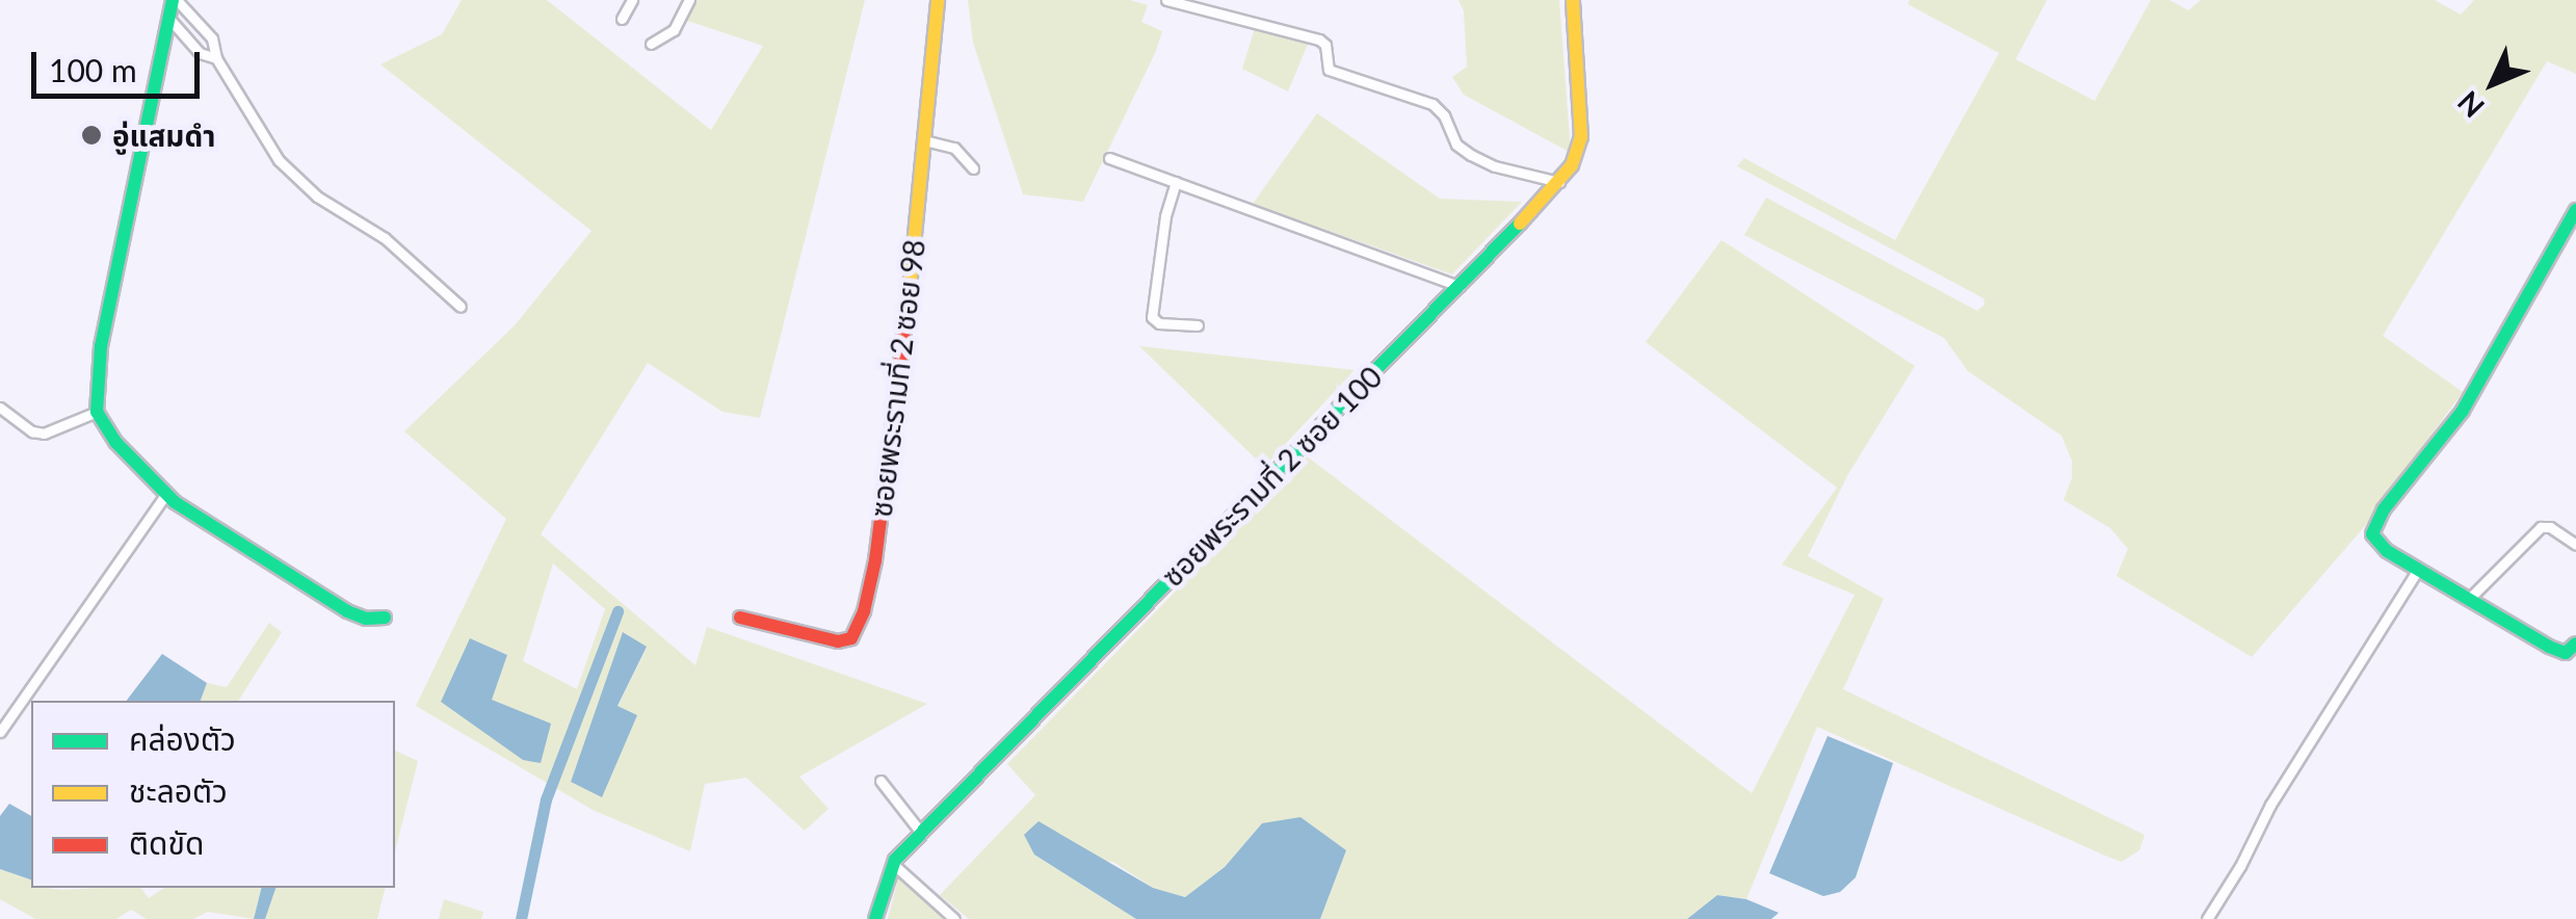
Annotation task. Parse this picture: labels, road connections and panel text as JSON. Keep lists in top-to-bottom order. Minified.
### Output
{"streets":{"street":["ซอยพระรามที่ 2 ซอย 98","ซอยพระรามที่ 2 ซอย 100"]},"places":["อู่แสมดำ"],"legend":["คล่องตัว","ชะลอตัว","ติดขัด"],"scale_bar":"100 m","north":"bottom left"}
